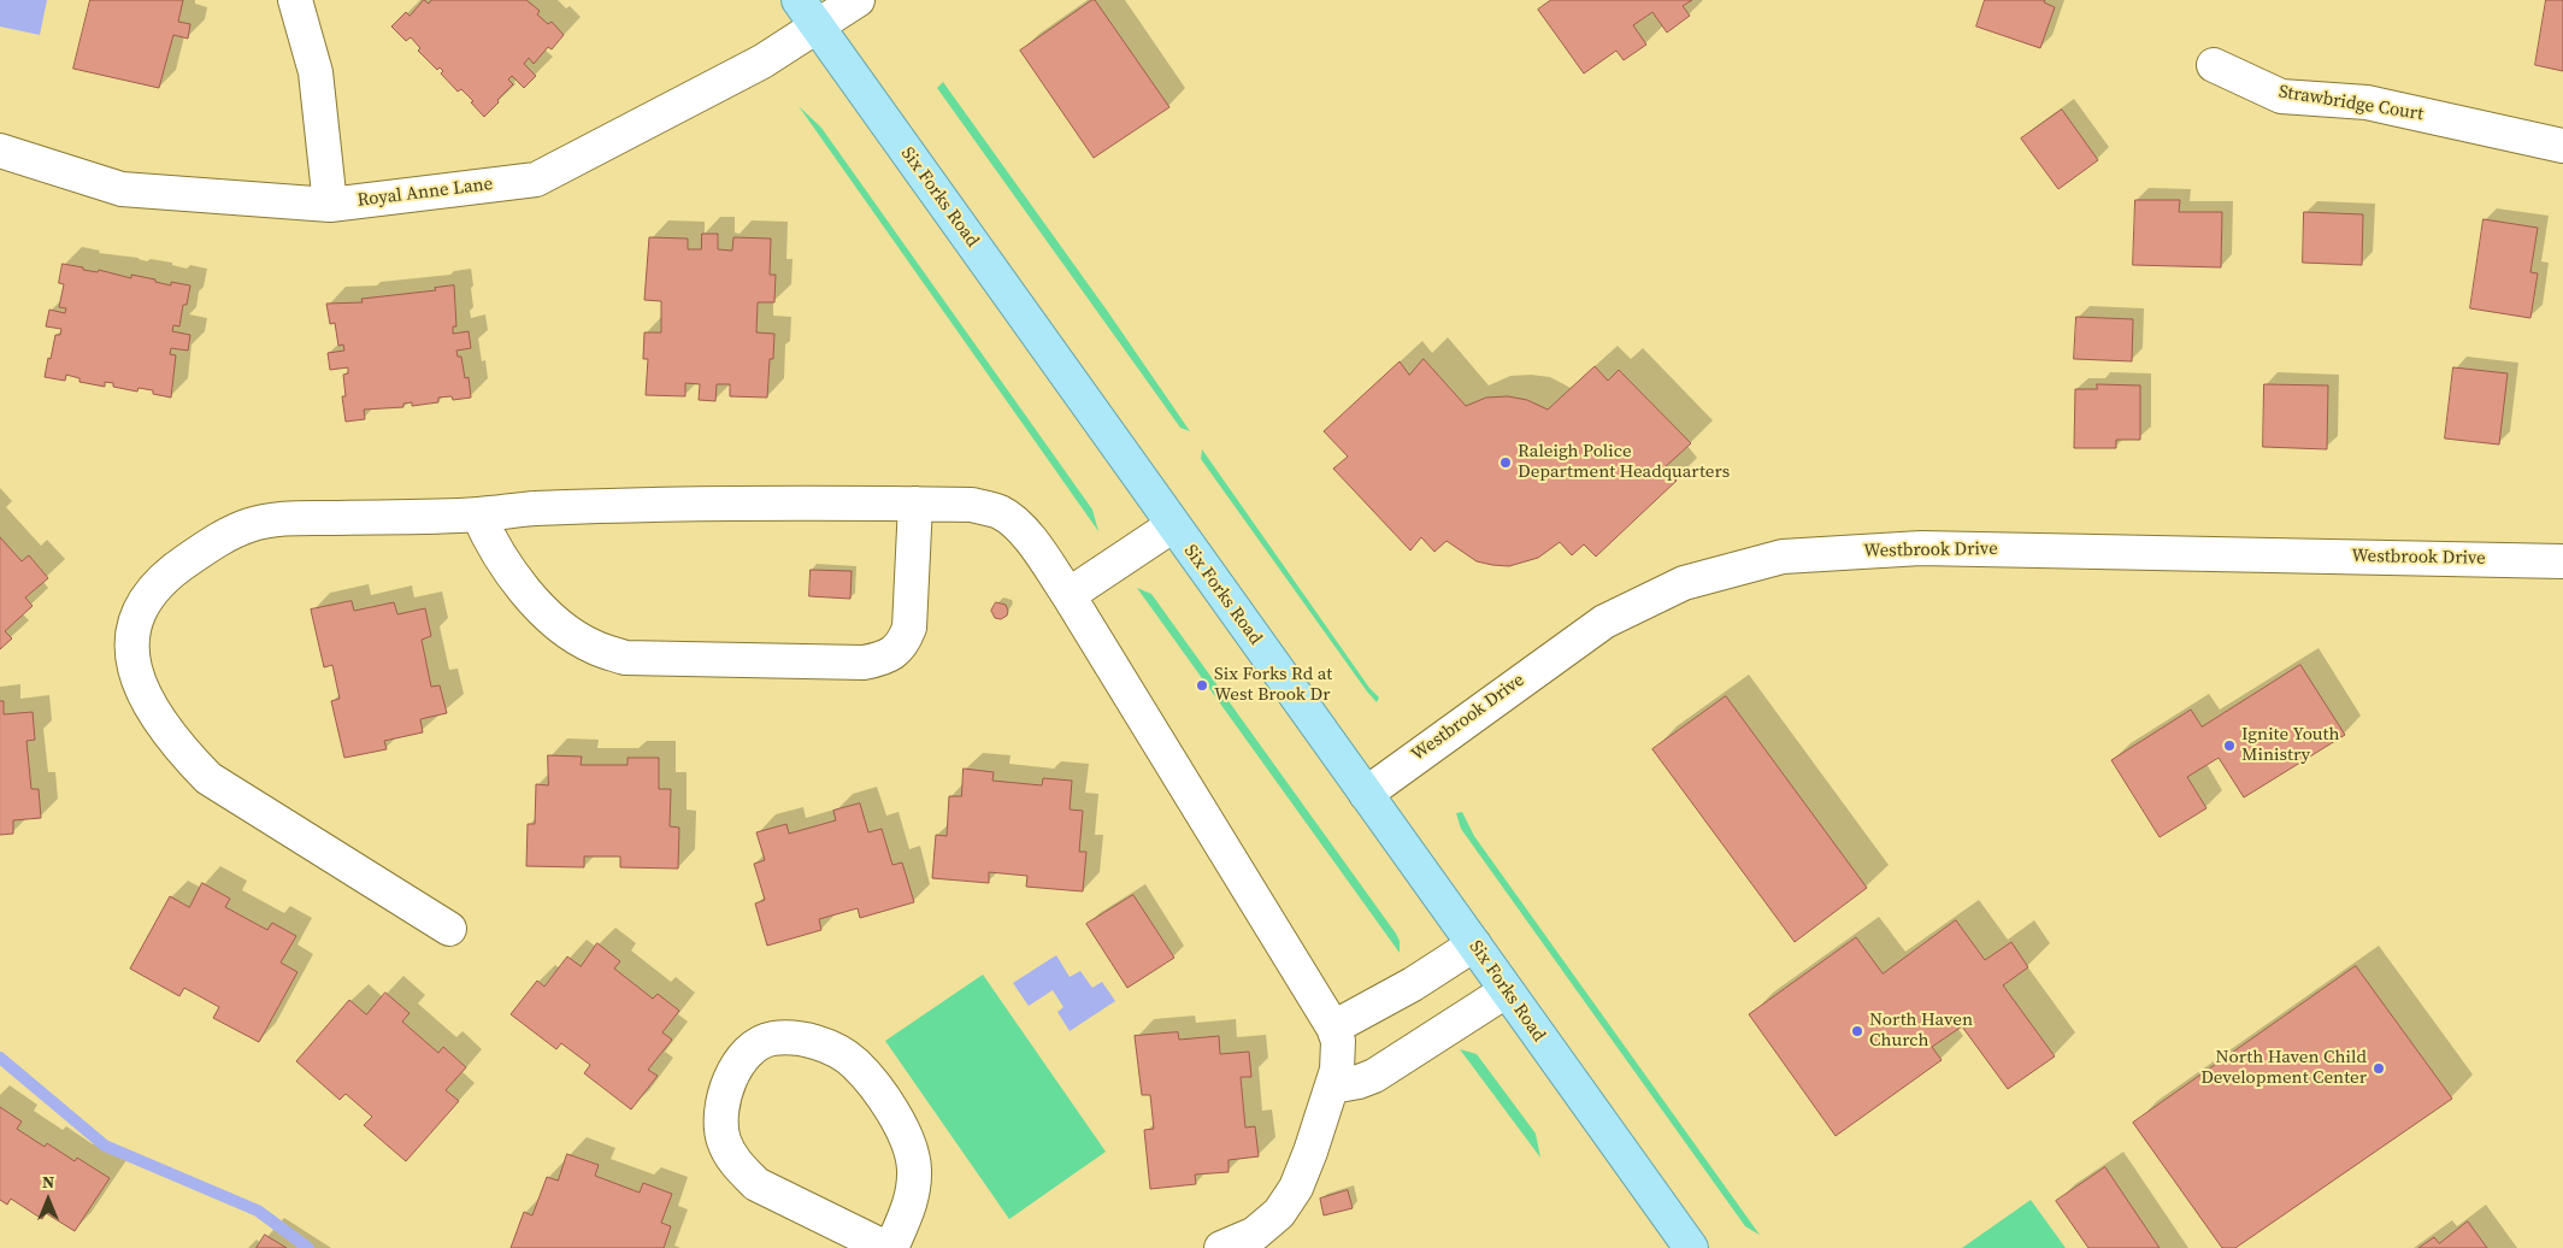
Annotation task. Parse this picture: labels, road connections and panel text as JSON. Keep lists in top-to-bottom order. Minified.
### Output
{"streets":{"main road":["Six Forks Road"],"street":["Strawbridge Court","Royal Anne Lane","Westbrook Drive"]},"crossings":[["Royal Anne Lane","Six Forks Road"],["Six Forks Road","Westbrook Drive"]],"places":["Raleigh Police Department Headquarters","Six Forks Rd at West Brook Dr","Ignite Youth Ministry","North Haven Church","North Haven Child Development Center"],"north":"top"}
